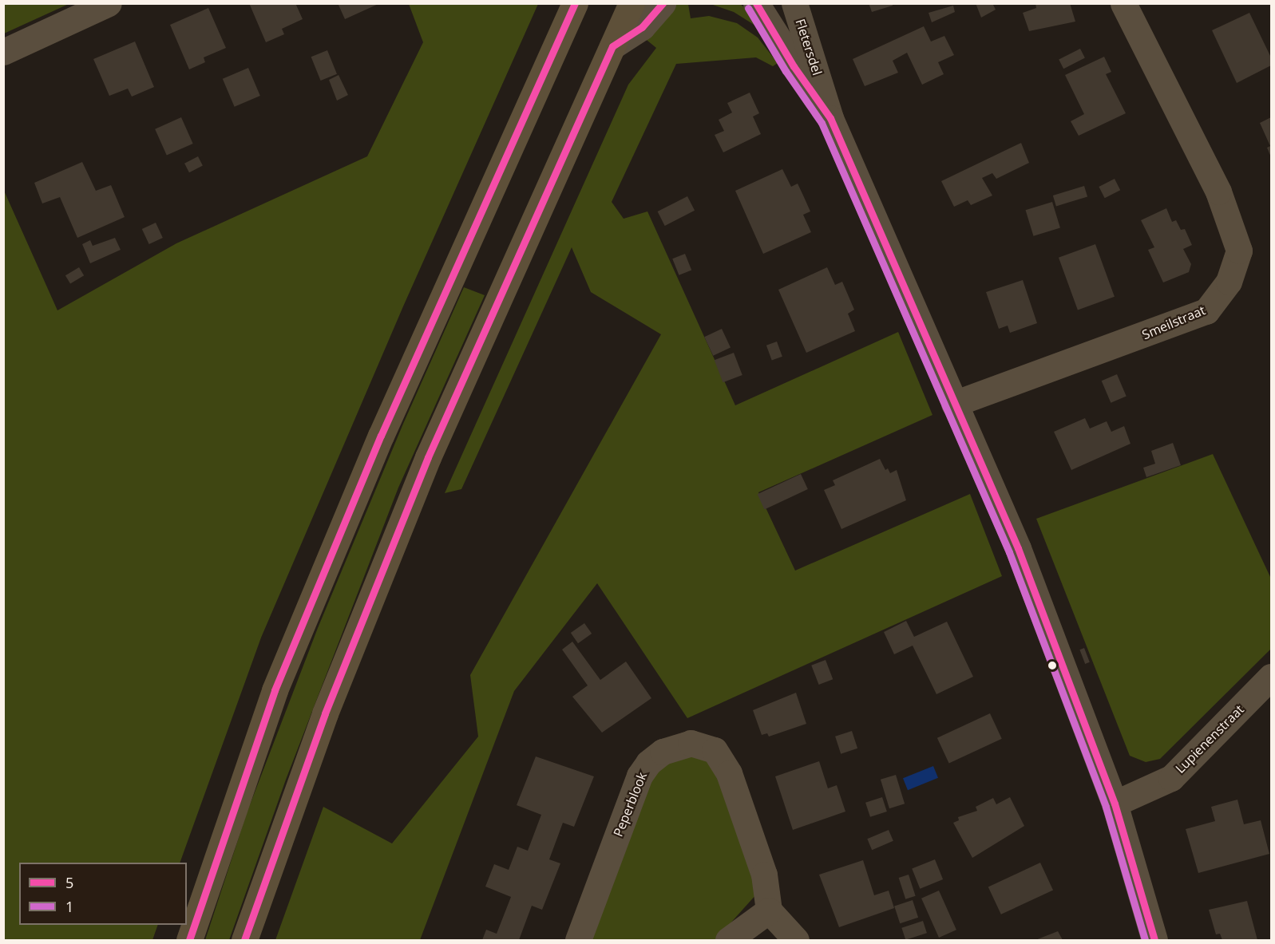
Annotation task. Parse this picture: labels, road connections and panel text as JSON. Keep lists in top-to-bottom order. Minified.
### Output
{"streets":{"street":["Fletersdel","Smeilstraat","Lupienenstraat","Peperblook"]},"crossings":[["Fletersdel","Smeilstraat"],["Fletersdel","Lupienenstraat"]],"lines":["transit line 5","transit line 1"],"legend":["5","1"]}
